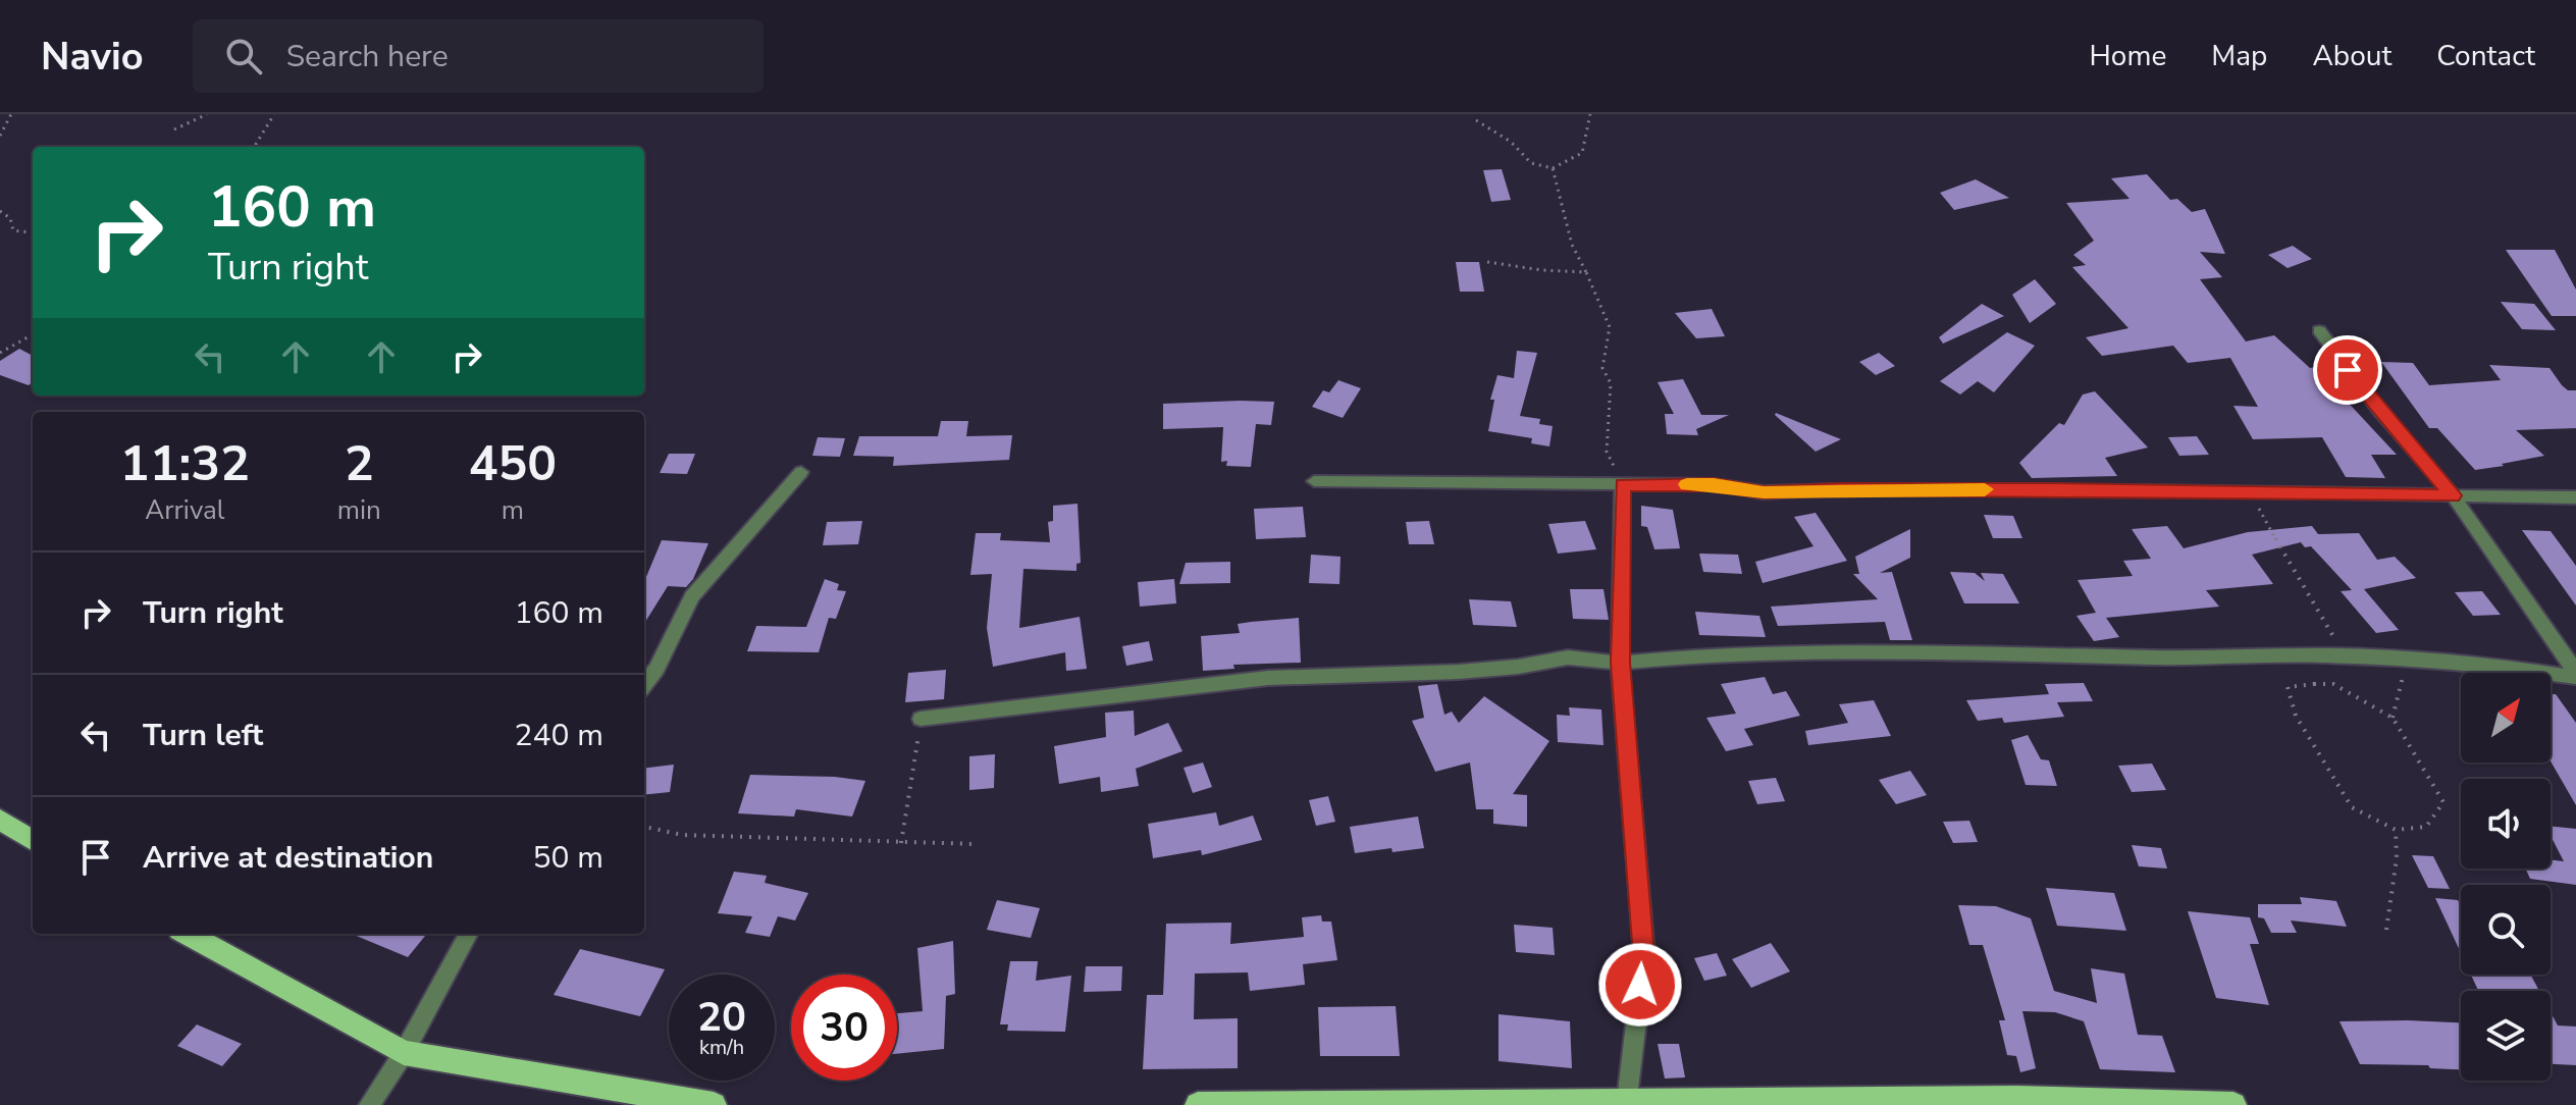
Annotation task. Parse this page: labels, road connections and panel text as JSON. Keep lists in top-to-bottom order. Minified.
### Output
{"north":"top right","page":{"header":"Navio","search":"Search here","nav":["Home","Map","About","Contact"],"turn":["160 m","Turn right"],"eta":["11:32","Arrival","2","min","450","m"],"list":[{"name":"Turn right","value":"160 m"},{"name":"Turn left","value":"240 m"},{"name":"Arrive at destination","value":"50 m"}],"speed":"20 km/h","limit":"30"}}
